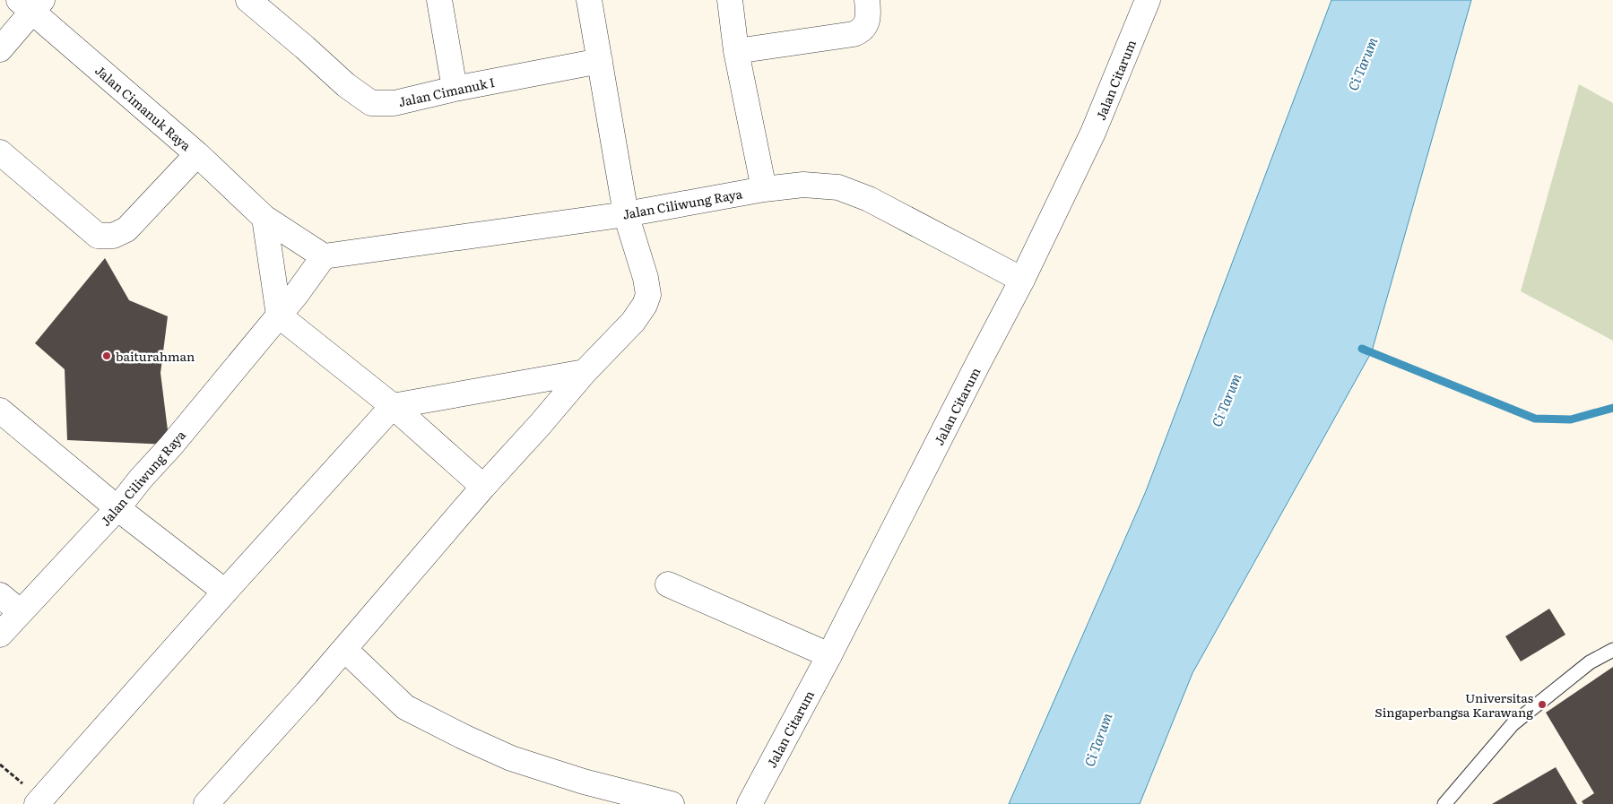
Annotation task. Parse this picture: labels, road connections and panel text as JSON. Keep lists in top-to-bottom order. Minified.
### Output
{"streets":{"street":["Jalan Citarum","Jalan Cimanuk I","Jalan Cimanuk Raya","Jalan Ciliwung Raya"]},"crossings":[["Jalan Citarum","Jalan Ciliwung Raya"]],"water":["Ci Tarum"],"places":["baiturahman","Universitas Singaperbangsa Karawang"]}
